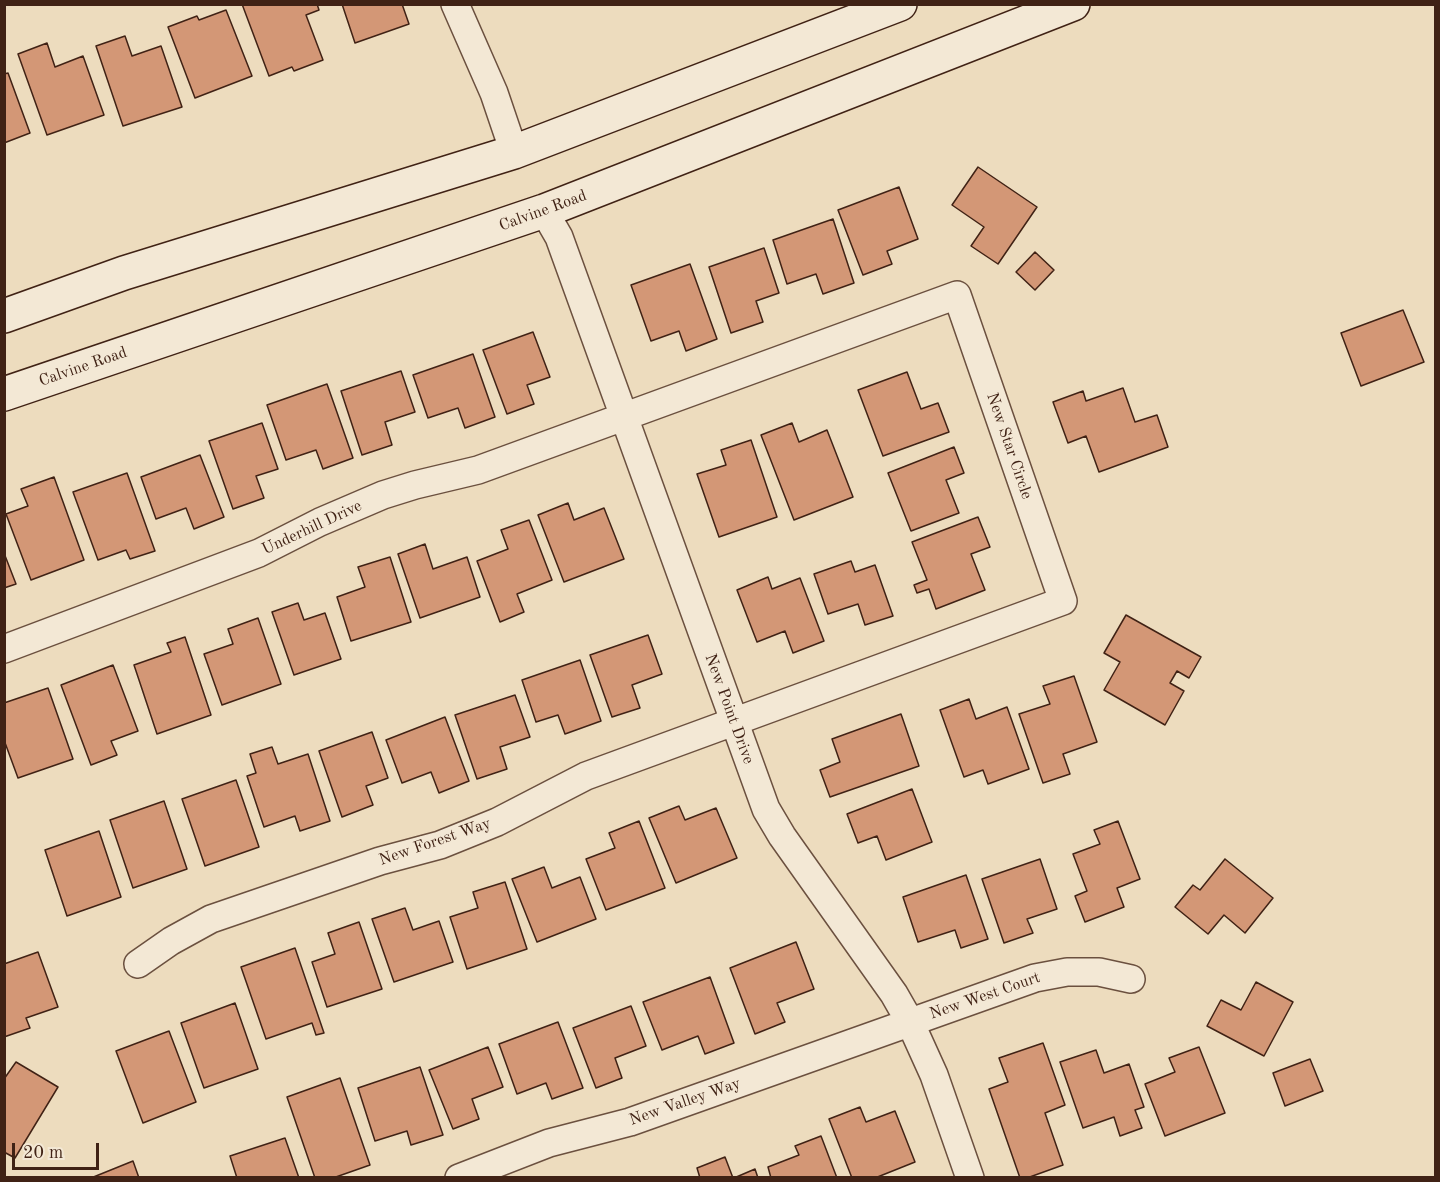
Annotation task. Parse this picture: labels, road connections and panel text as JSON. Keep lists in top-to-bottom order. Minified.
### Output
{"streets":{"main road":["Calvine Road"],"street":["New Star Circle","Underhill Drive","New Point Drive","New Forest Way","New West Court","New Valley Way"]},"crossings":[["Calvine Road","New Point Drive"],["New Star Circle","Underhill Drive"],["New Star Circle","New Point Drive"],["New Star Circle","New Forest Way"],["Underhill Drive","New Point Drive"],["New Point Drive","New Forest Way"],["New Point Drive","New West Court"],["New Point Drive","New Valley Way"],["New West Court","New Valley Way"]],"scale_bar":"20 m"}
